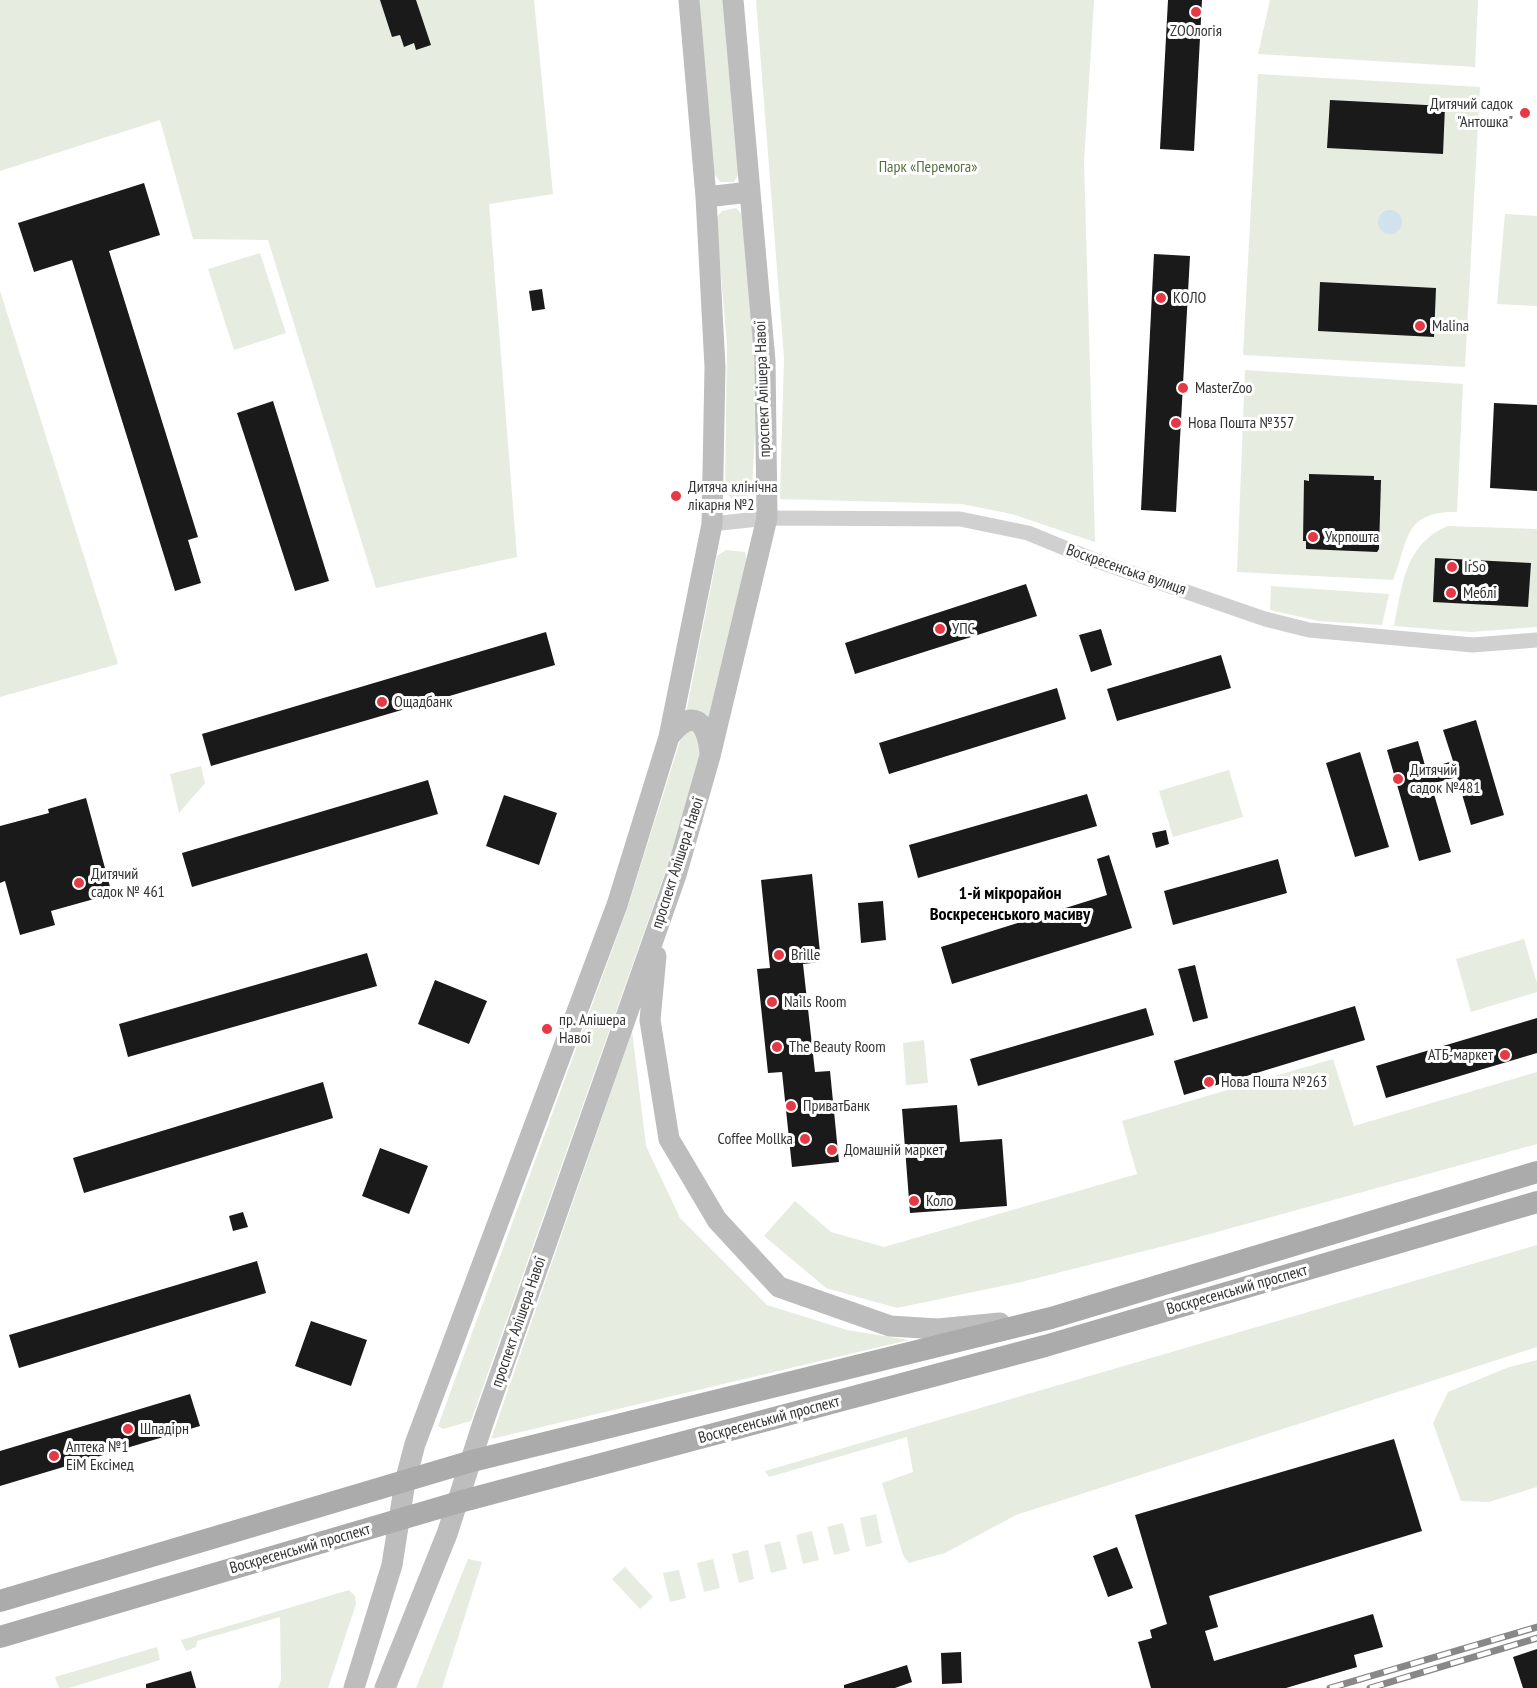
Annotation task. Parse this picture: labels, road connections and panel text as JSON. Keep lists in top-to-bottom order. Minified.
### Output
{"streets":{"main road":["Воскресенський проспект"],"street":["проспект Алішера Навої","Воскресенська вулиця"]},"crossings":[["проспект Алішера Навої","Воскресенська вулиця"],["проспект Алішера Навої","Воскресенський проспект"]],"districts":["1-й мікрорайон Воскресенського масиву"],"parks":["Парк «Перемога»"],"places":["ZООлогія","Дитячий садок \"Антошка\"","КОЛО","Malina","MasterZoo","Нова Пошта №357","Дитяча клінічна лікарня №2","Укрпошта","IrSo","Меблі","УПС","Ощадбанк","Дитячий садок №481","Дитячий садок № 461","Brille","Nails Room","пр. Алішера Навої","The Beauty Room","АТБ-маркет","Нова Пошта №263","ПриватБанк","Coffee Mollka","Домашній маркет","Коло","Шпадірн","Аптека №1 EiM Ексімед"]}
